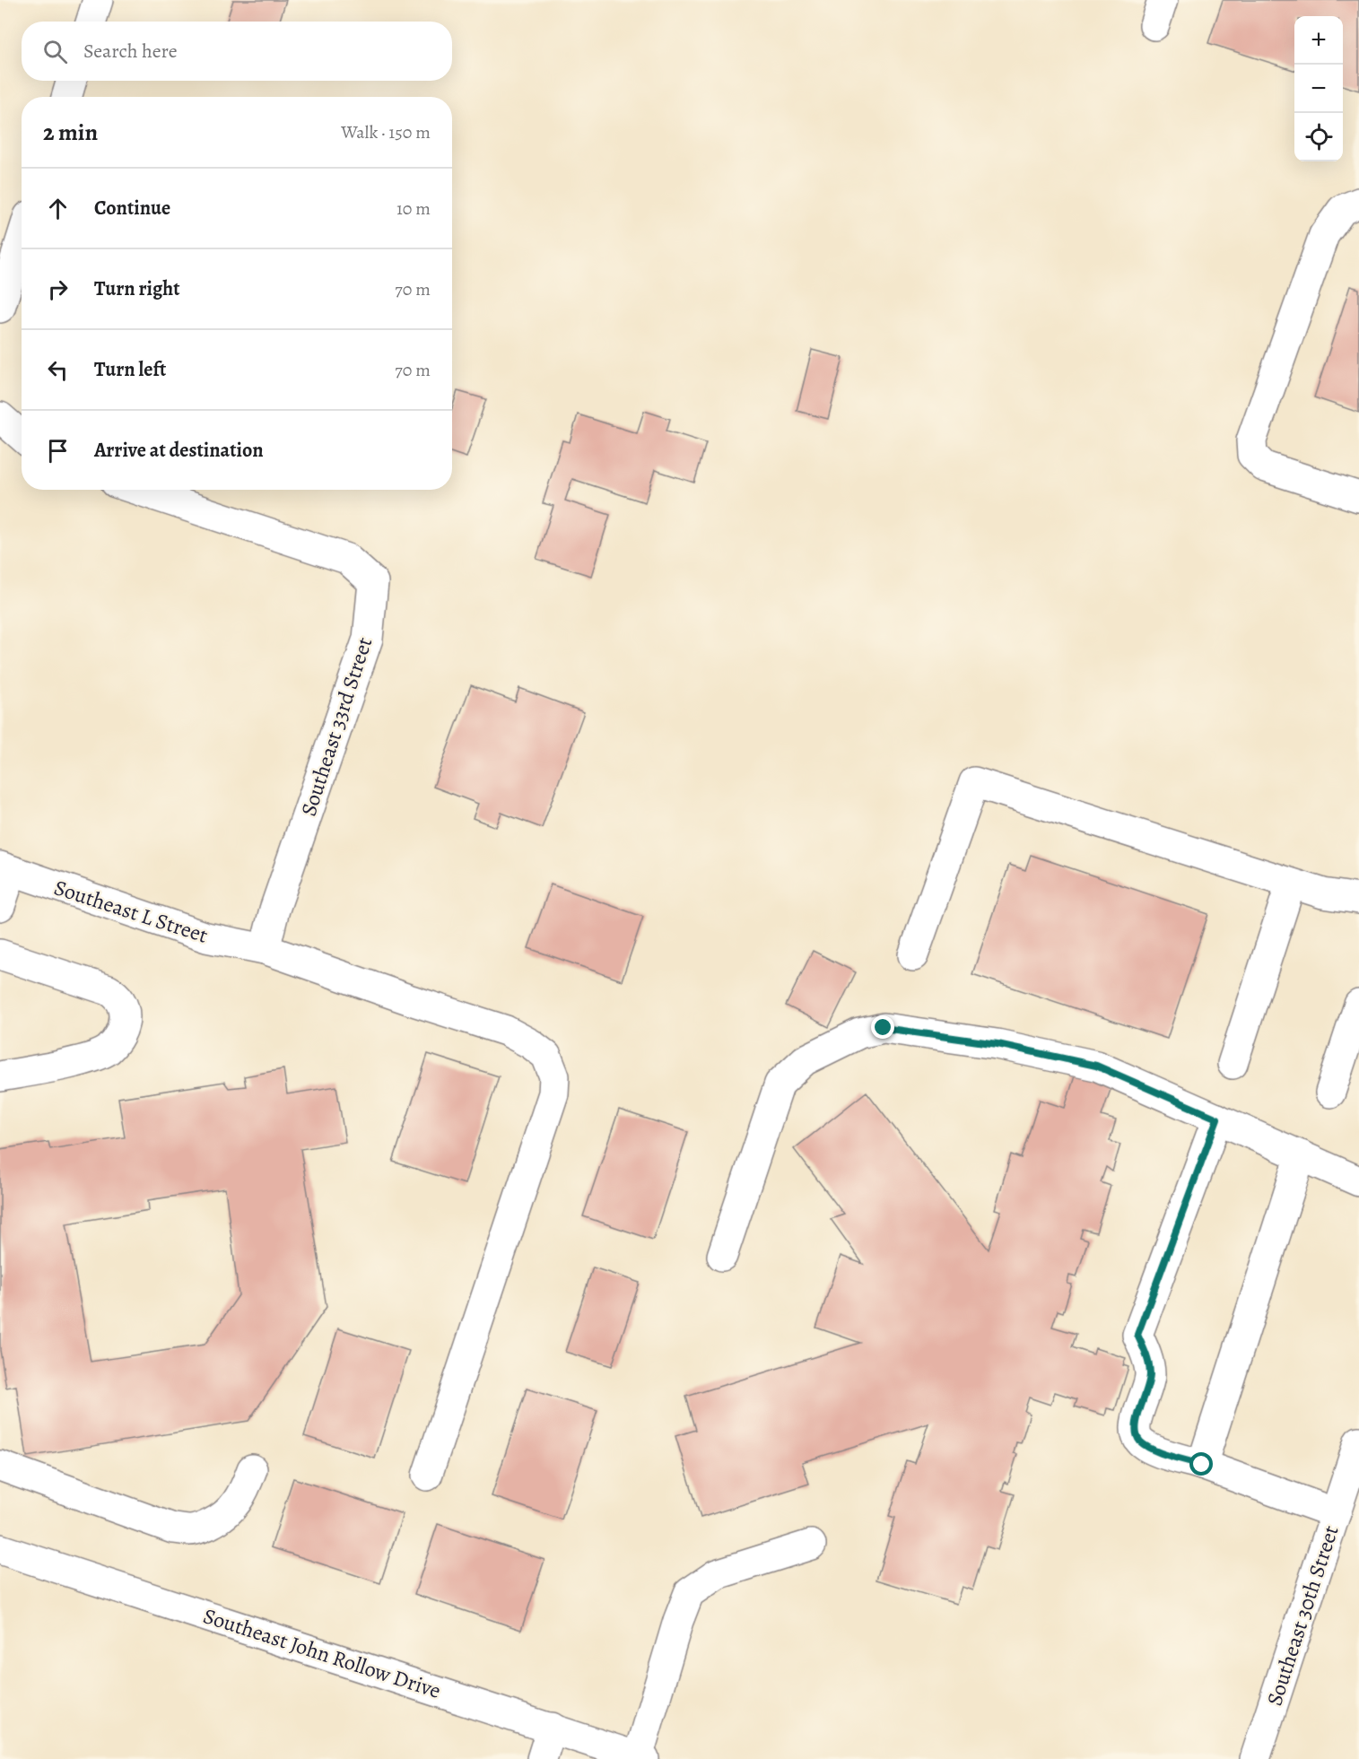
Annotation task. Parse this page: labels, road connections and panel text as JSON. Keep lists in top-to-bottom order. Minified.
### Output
{"streets":{"street":["Southeast 33rd Street","Southeast L Street","Southeast 30th Street","Southeast John Rollow Drive"]},"crossings":[["Southeast 33rd Street","Southeast L Street"]],"page":{"map_buttons":["+","−"],"search":"Search here","heading":["2 min","Walk · 150 m"],"list":[["Continue","10 m"],["Turn right","70 m"],["Turn left","70 m"],"Arrive at destination"]}}
